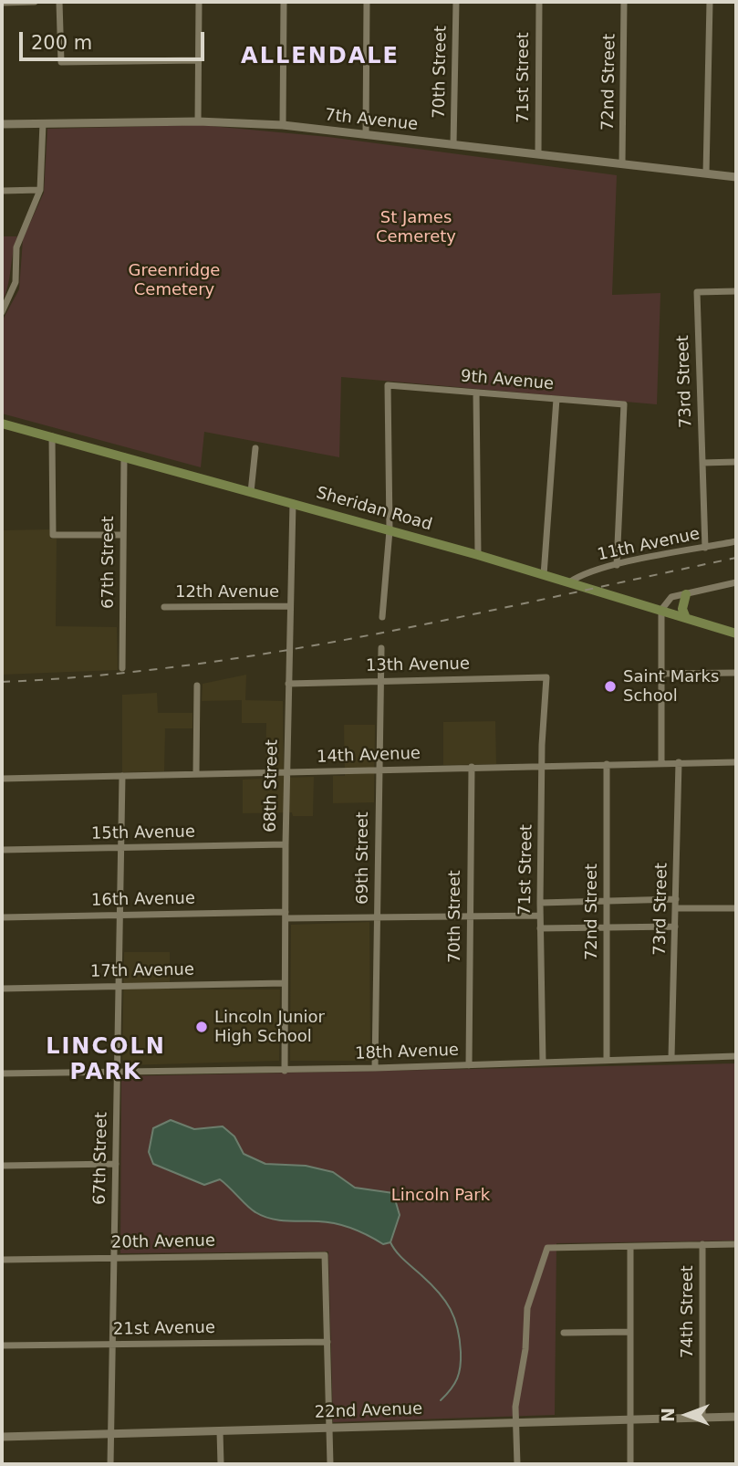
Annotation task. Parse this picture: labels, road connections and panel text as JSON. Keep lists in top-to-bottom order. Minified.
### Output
{"streets":{"main road":["Sheridan Road"],"street":["70th Street","71st Street","72nd Street","7th Avenue","9th Avenue","73rd Street","11th Avenue","67th Street","12th Avenue","13th Avenue","14th Avenue","68th Street","15th Avenue","69th Street","16th Avenue","17th Avenue","18th Avenue","20th Avenue","74th Street","21st Avenue","22nd Avenue"]},"crossings":[["70th Street","7th Avenue"],["70th Street","14th Avenue"],["70th Street","16th Avenue"],["70th Street","18th Avenue"],["71st Street","7th Avenue"],["71st Street","13th Avenue"],["71st Street","14th Avenue"],["71st Street","16th Avenue"],["71st Street","18th Avenue"],["72nd Street","7th Avenue"],["72nd Street","14th Avenue"],["72nd Street","18th Avenue"],["9th Avenue","Sheridan Road"],["9th Avenue","11th Avenue"],["73rd Street","11th Avenue"],["73rd Street","14th Avenue"],["73rd Street","18th Avenue"],["Sheridan Road","11th Avenue"],["Sheridan Road","67th Street"],["Sheridan Road","68th Street"],["67th Street","14th Avenue"],["67th Street","15th Avenue"],["67th Street","16th Avenue"],["67th Street","17th Avenue"],["67th Street","18th Avenue"],["67th Street","20th Avenue"],["67th Street","21st Avenue"],["67th Street","22nd Avenue"],["12th Avenue","68th Street"],["13th Avenue","68th Street"],["13th Avenue","69th Street"],["14th Avenue","68th Street"],["14th Avenue","69th Street"],["68th Street","15th Avenue"],["68th Street","16th Avenue"],["68th Street","17th Avenue"],["68th Street","18th Avenue"],["69th Street","16th Avenue"],["69th Street","18th Avenue"],["20th Avenue","21st Avenue"],["74th Street","22nd Avenue"]],"districts":["ALLENDALE","LINCOLN PARK"],"parks":["St James Cemerety","Greenridge Cemetery","Lincoln Park"],"places":["Saint Marks School","Lincoln Junior High School"],"scale_bar":"200 m","north":"left"}
